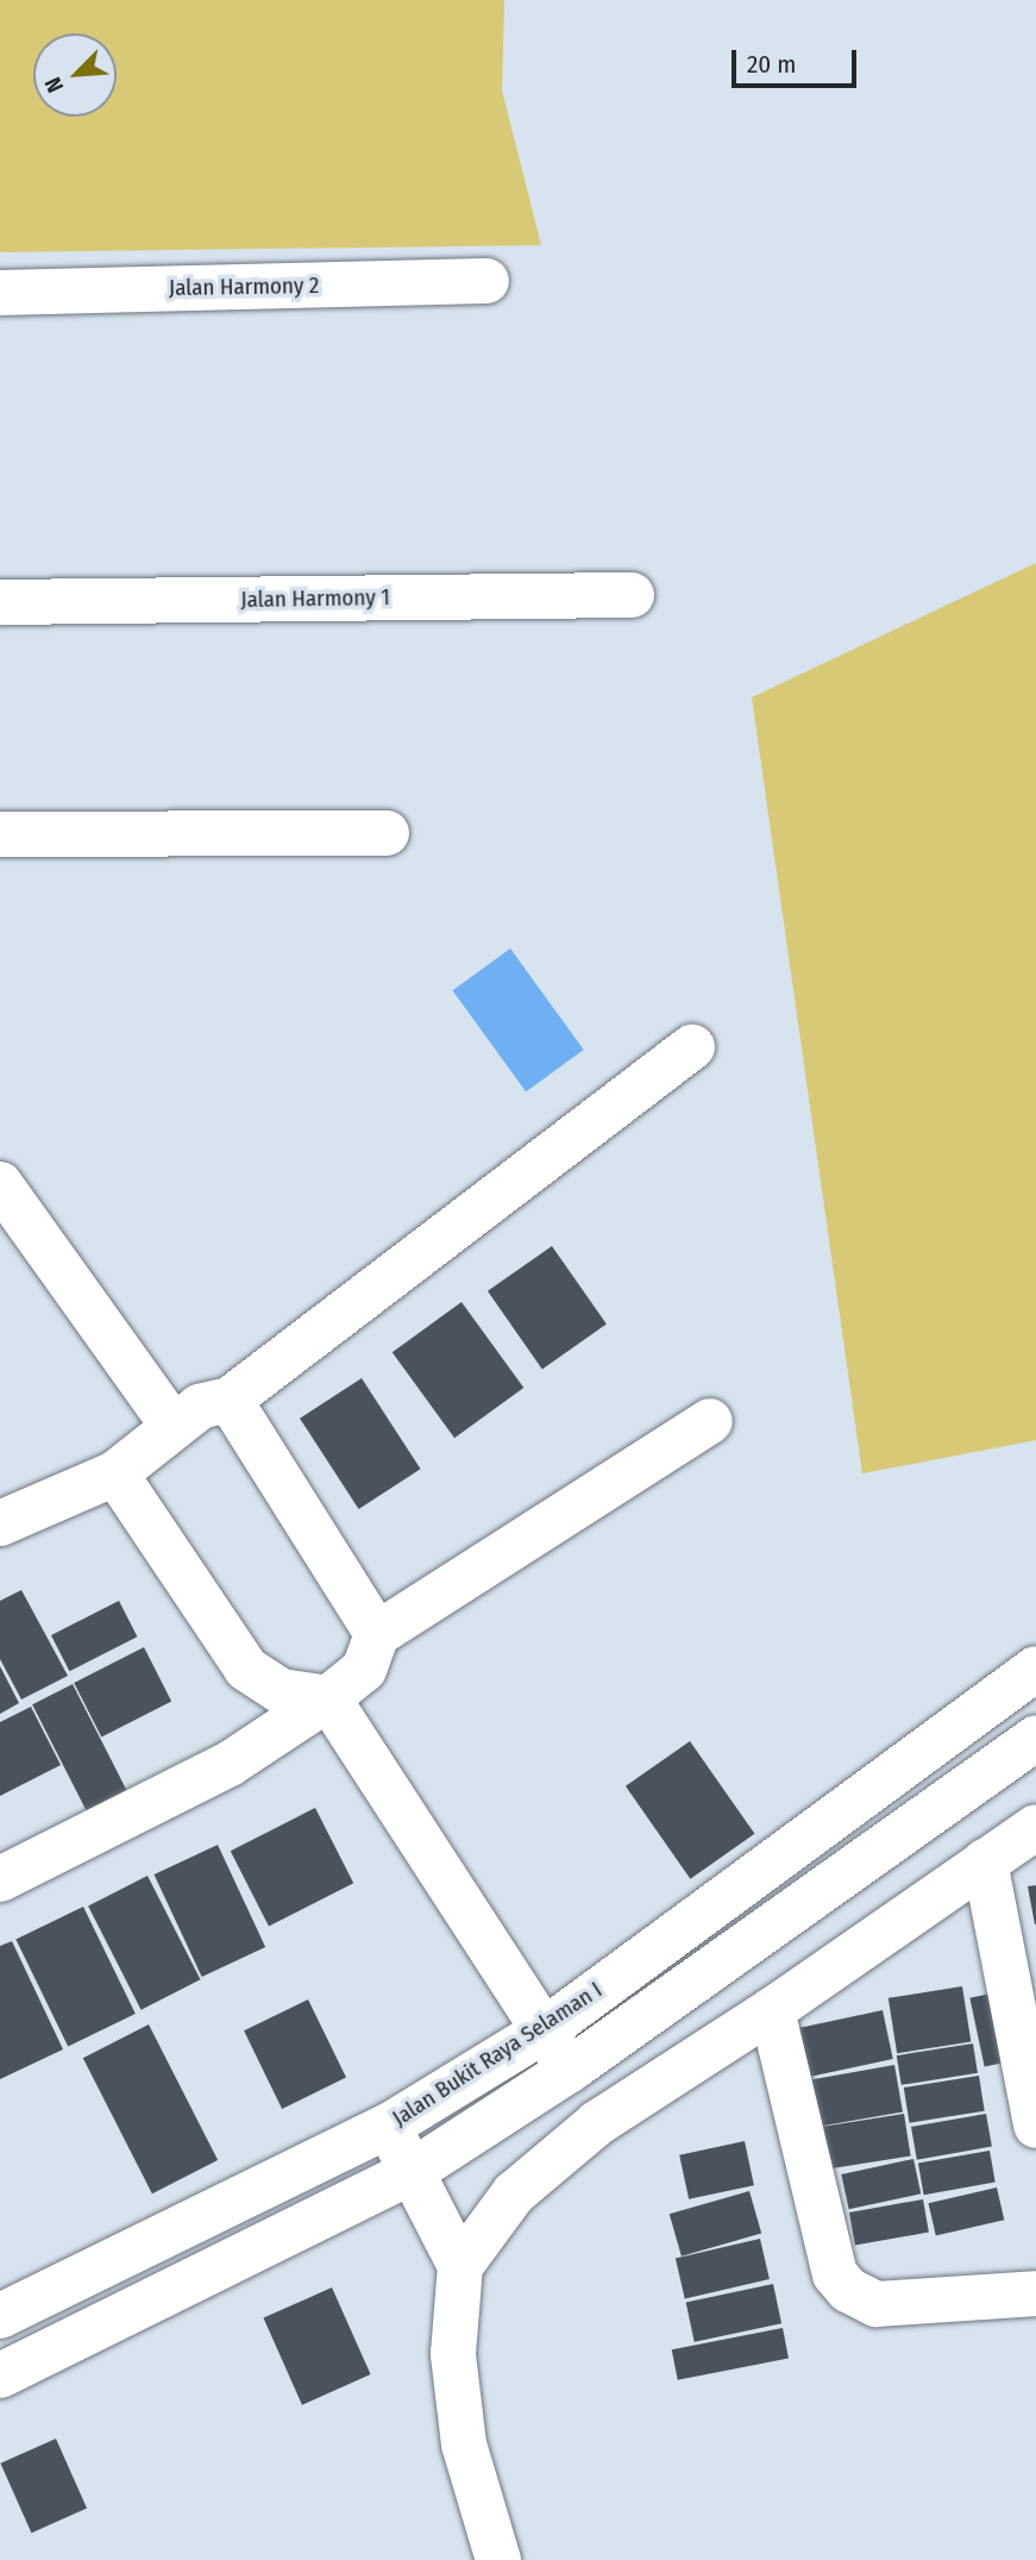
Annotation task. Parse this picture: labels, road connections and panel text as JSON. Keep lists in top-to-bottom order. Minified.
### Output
{"streets":{"street":["Jalan Harmony 2","Jalan Harmony 1","Jalan Bukit Raya Selaman I"]},"scale_bar":"20 m","north":"bottom left"}
